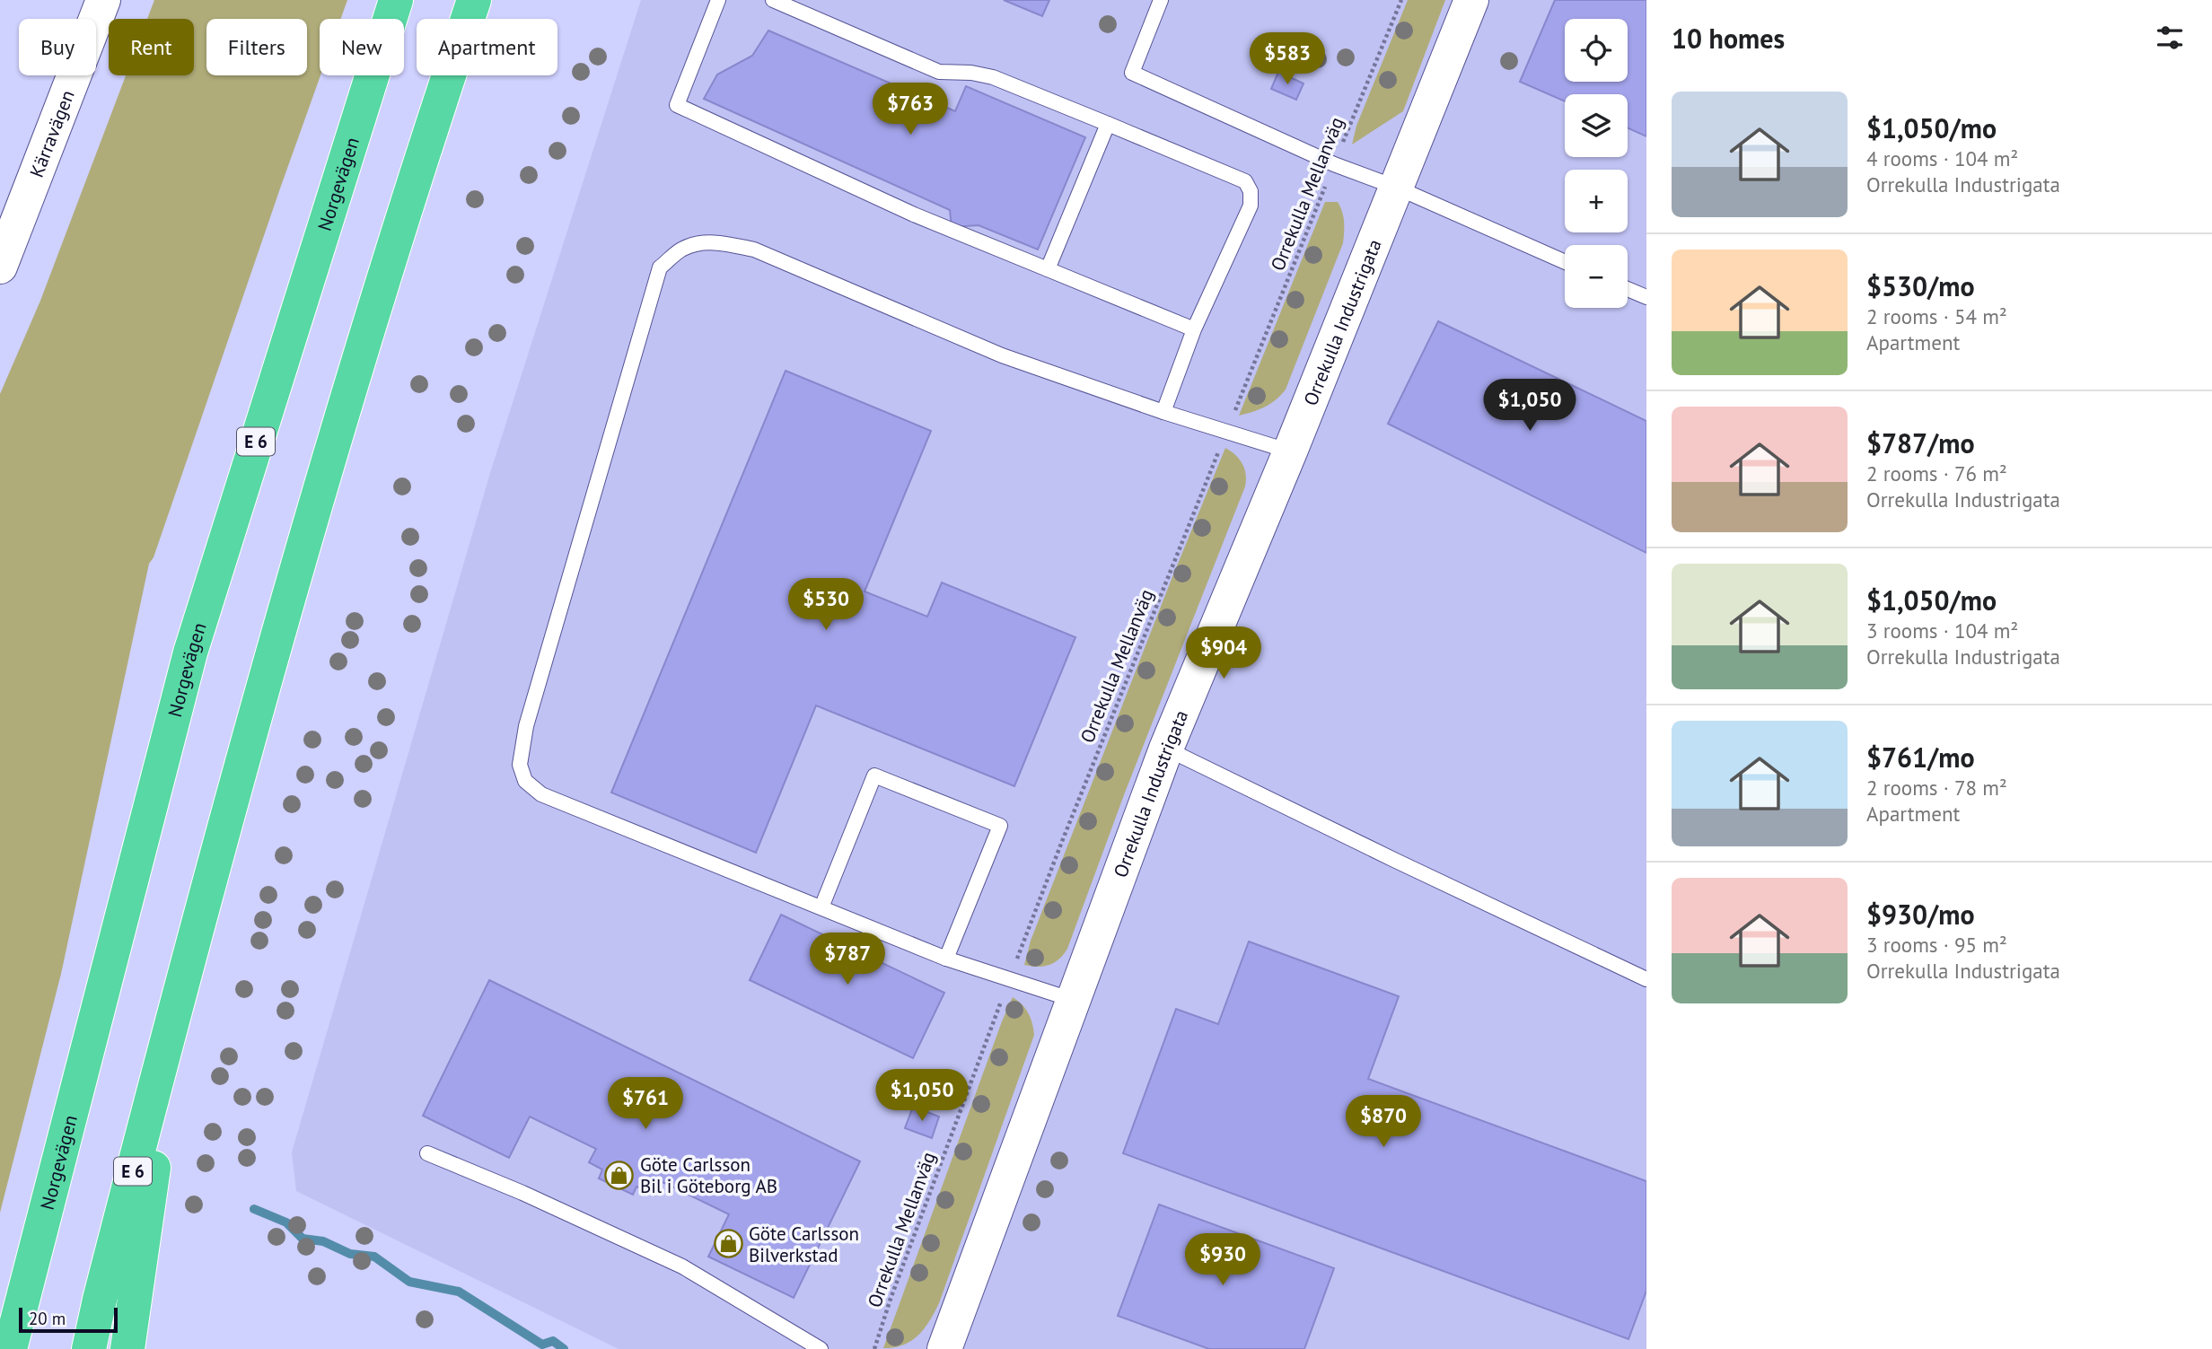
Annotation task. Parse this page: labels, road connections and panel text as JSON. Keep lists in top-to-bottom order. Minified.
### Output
{"streets":{"highway":["Norgevägen","E 6"],"street":["Kärravägen","Orrekulla Industrigata"],"path":["Orrekulla Mellanväg"]},"places":{"shop":["Göte Carlsson Bil i Göteborg AB","Göte Carlsson Bilverkstad"]},"scale_bar":"20 m","page":{"heading":"10 homes","map_buttons":["+","−"],"chip":["Buy","Rent","Filters","New","Apartment"],"price":["$583","$763","$1,050","$530","$904","$787","$1,050","$761","$870","$930"],"list":[{"name":"$1,050/mo","note":"4 rooms · 104 m² · Orrekulla Industrigata"},{"name":"$530/mo","note":"2 rooms · 54 m² · Apartment"},{"name":"$787/mo","note":"2 rooms · 76 m² · Orrekulla Industrigata"},{"name":"$1,050/mo","note":"3 rooms · 104 m² · Orrekulla Industrigata"},{"name":"$761/mo","note":"2 rooms · 78 m² · Apartment"},{"name":"$930/mo","note":"3 rooms · 95 m² · Orrekulla Industrigata"}],"scale":"20 m"}}
